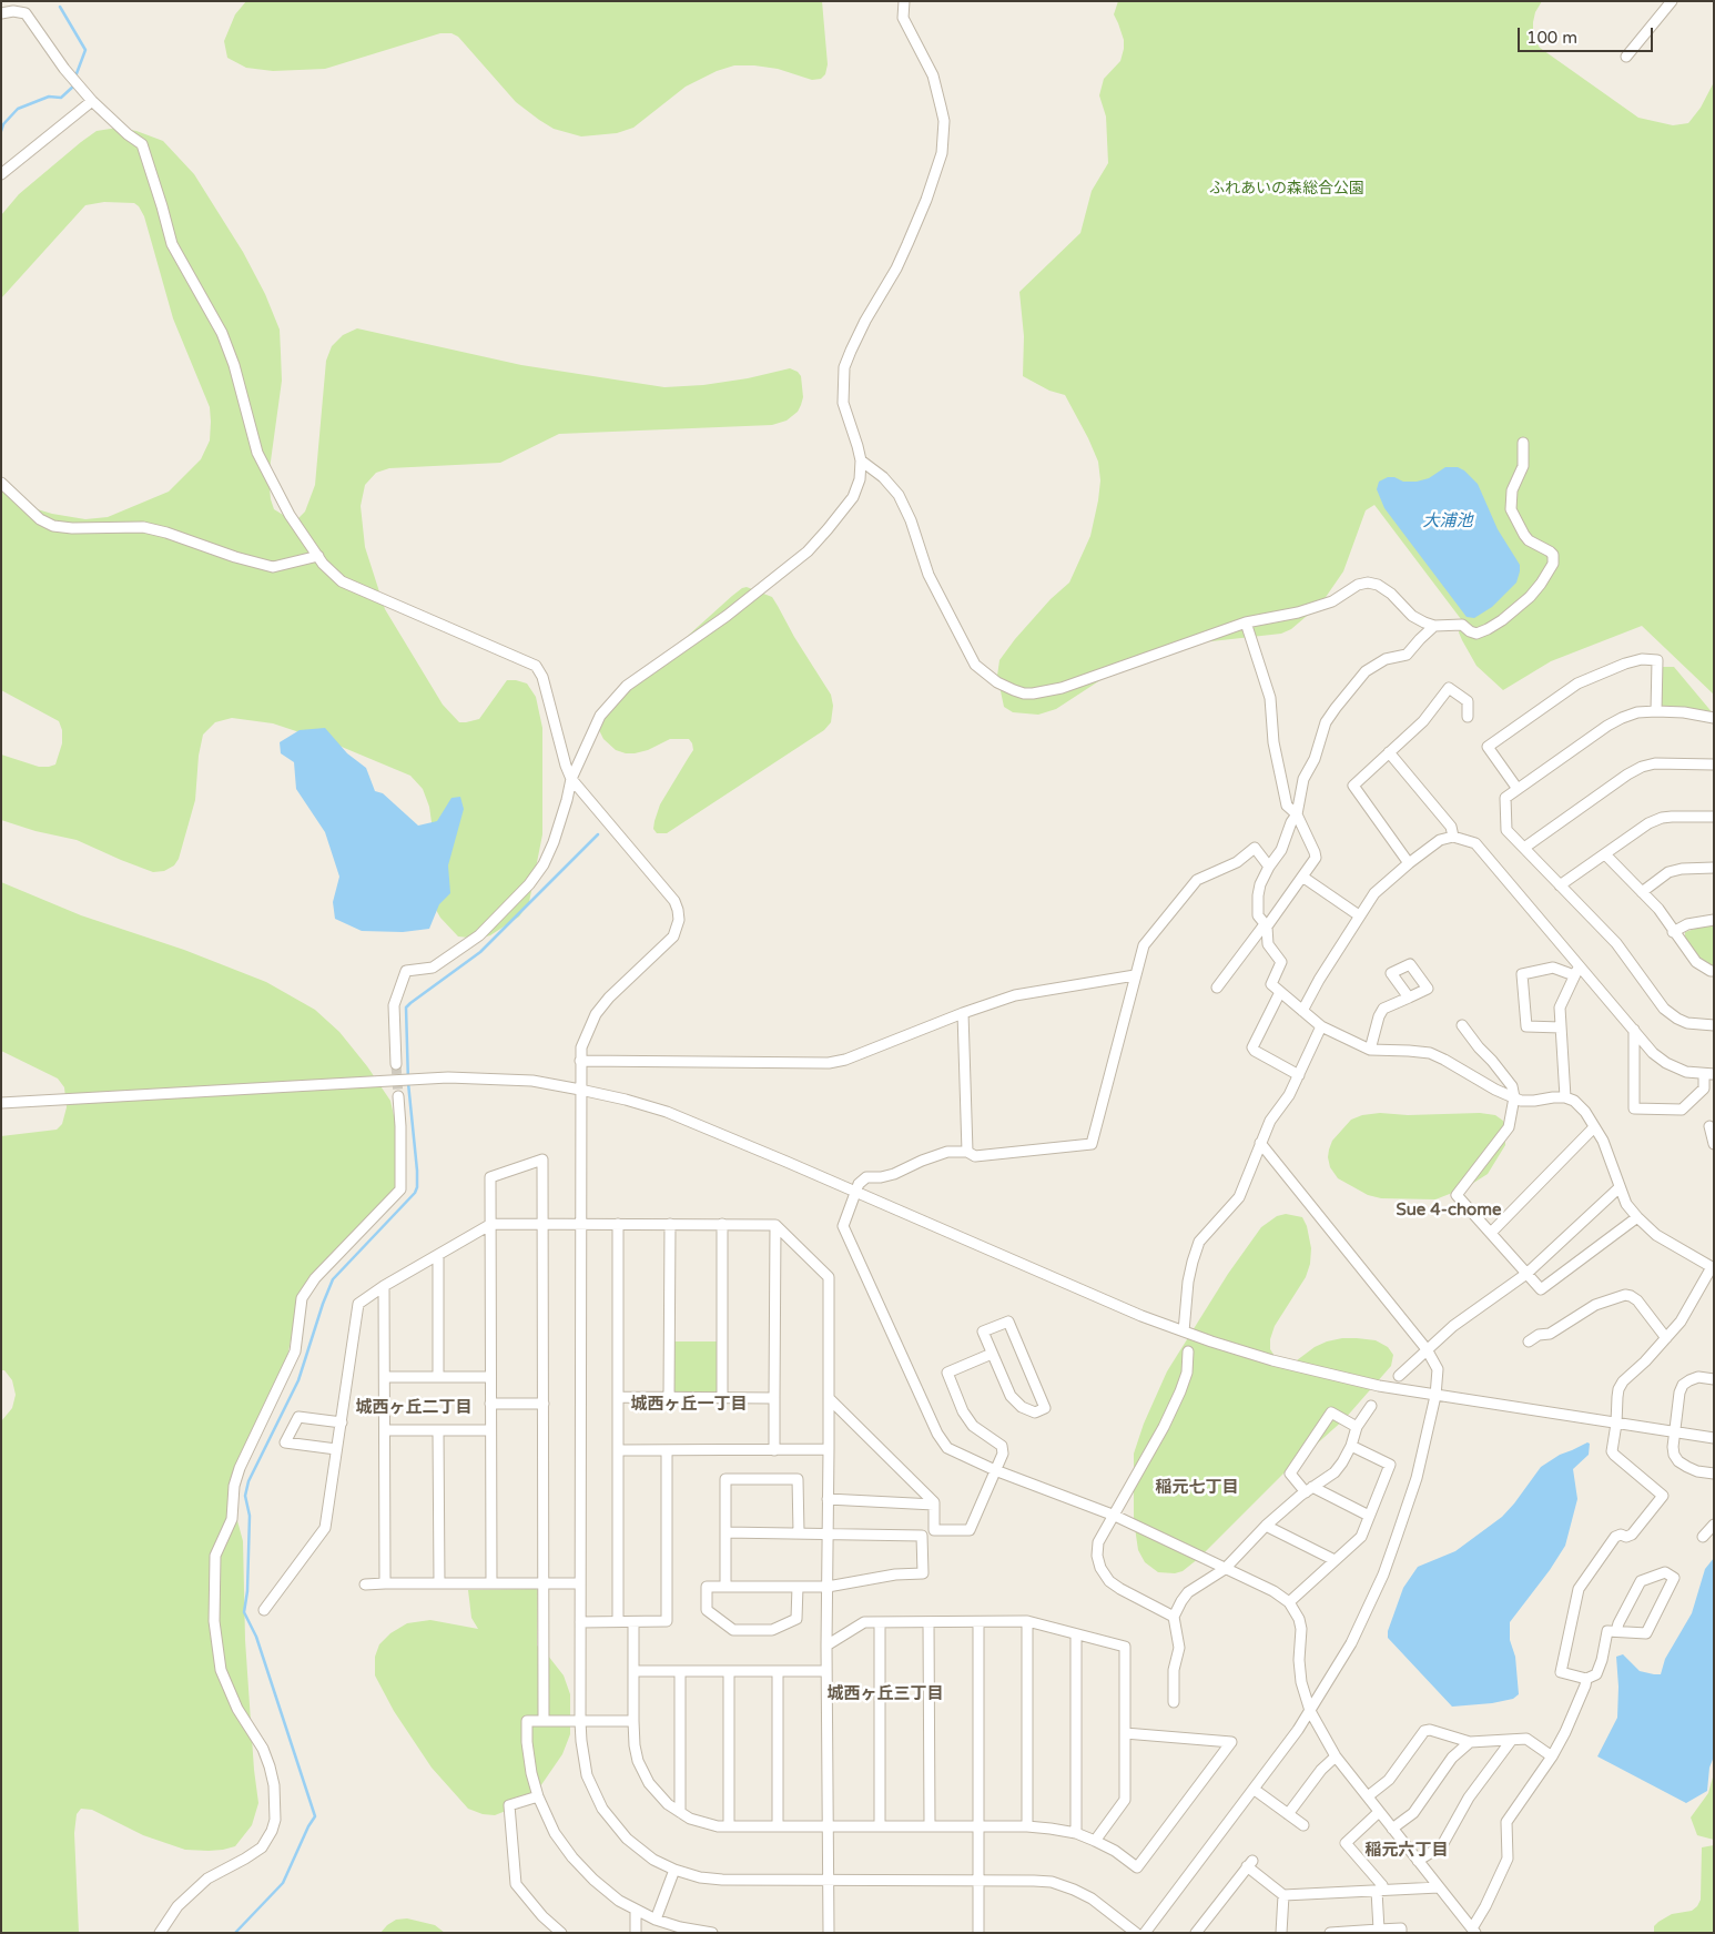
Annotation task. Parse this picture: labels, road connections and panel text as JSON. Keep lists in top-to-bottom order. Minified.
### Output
{"districts":["Sue 4-chome","城西ヶ丘一丁目","城西ヶ丘二丁目","稲元七丁目","城西ヶ丘三丁目","稲元六丁目"],"water":["大浦池"],"parks":["ふれあいの森総合公園"],"scale_bar":"100 m"}
